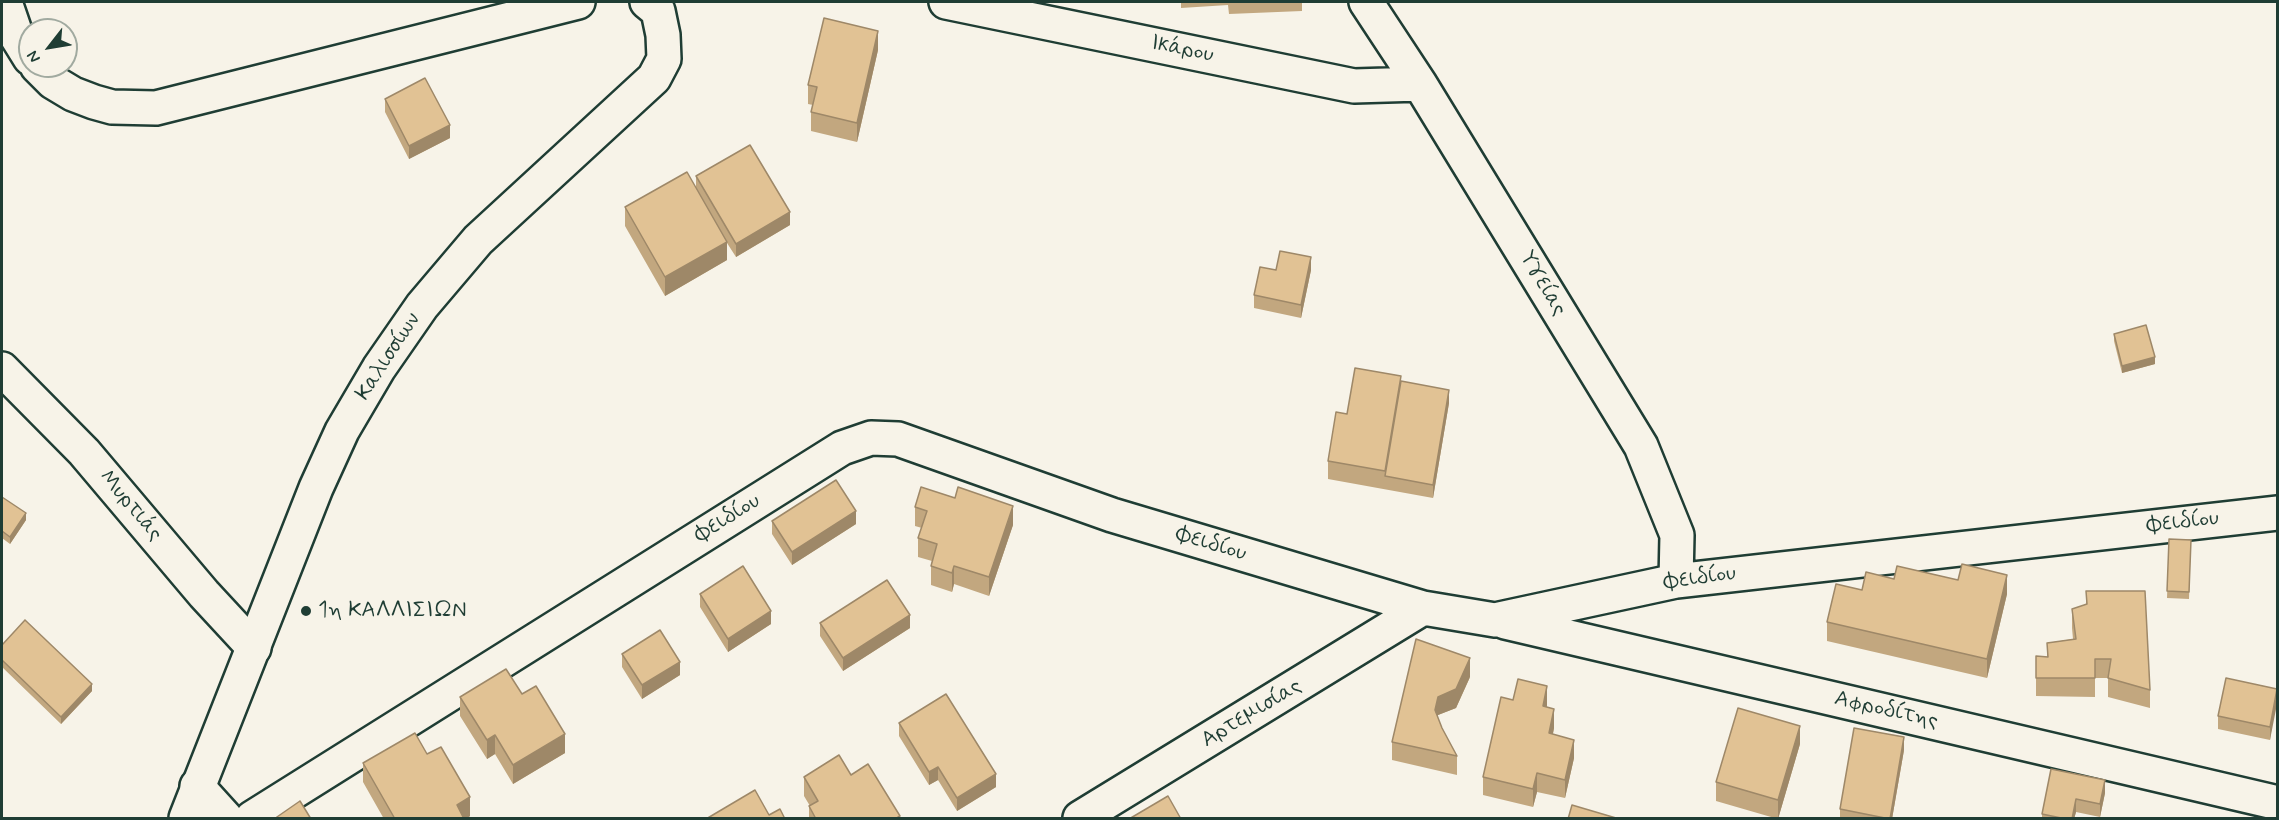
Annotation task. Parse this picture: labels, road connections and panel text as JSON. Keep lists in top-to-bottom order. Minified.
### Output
{"streets":{"street":["Ικάρου","Υγείας","Καλισσίων","Μυρτιάς","Φειδίου","Αφροδίτης","Αρτεμισίας"]},"crossings":[["Ικάρου","Υγείας"],["Υγείας","Φειδίου"],["Καλισσίων","Μυρτιάς"],["Φειδίου","Αφροδίτης"],["Φειδίου","Αρτεμισίας"]],"places":["1η ΚΑΛΛΙΣΙΩΝ"],"north":"bottom left"}
